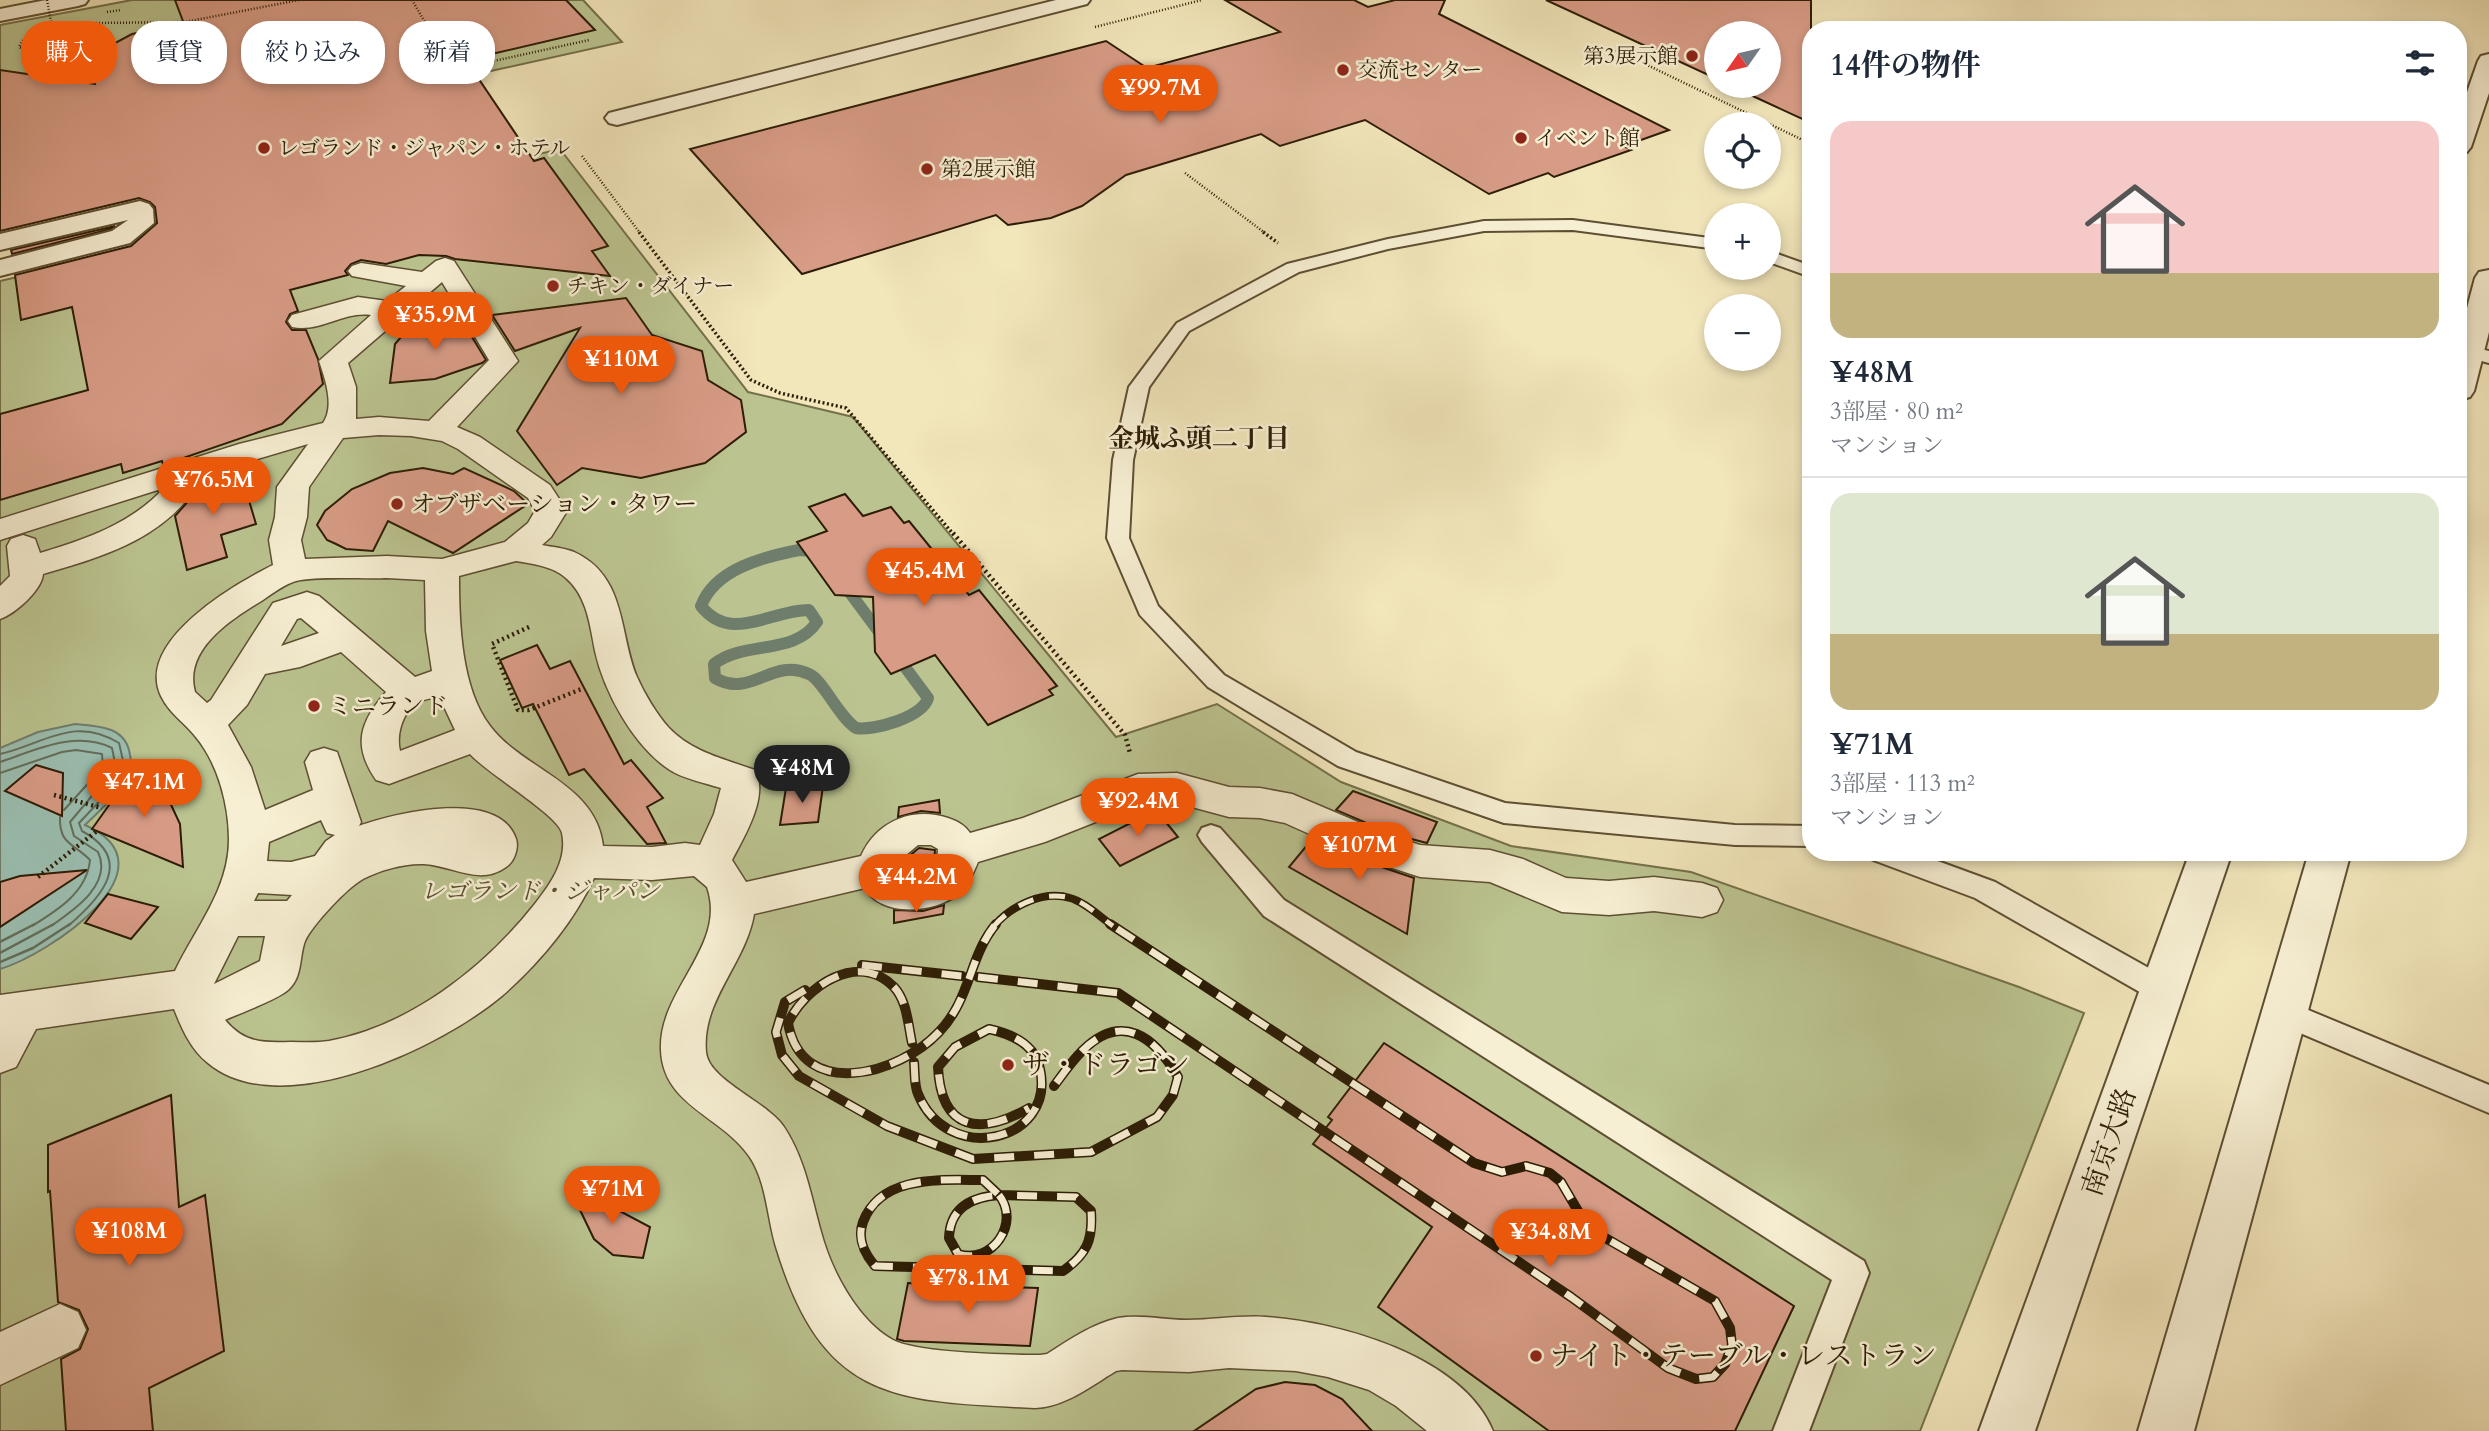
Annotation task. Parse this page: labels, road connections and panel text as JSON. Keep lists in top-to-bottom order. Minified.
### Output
{"streets":{"street":["南京大路"]},"districts":["金城ふ頭二丁目"],"parks":["レゴランド・ジャパン"],"places":["第3展示館","交流センター","イベント館","レゴランド・ジャパン・ホテル","第2展示館","チキン・ダイナー","オブザベーション・タワー","ミニランド","ザ・ドラゴン","ナイト・テーブル・レストラン"],"north":"bottom left","page":{"map_buttons":["+","−"],"chip":["購入","賃貸","絞り込み","新着"],"heading":"14件の物件","price":["¥99.7M","¥35.9M","¥110M","¥76.5M","¥45.4M","¥48M","¥47.1M","¥92.4M","¥107M","¥44.2M","¥71M","¥108M","¥34.8M","¥78.1M"],"list":[{"name":"¥48M","note":"3部屋 · 80 m² · マンション"},{"name":"¥71M","note":"3部屋 · 113 m² · マンション"}]}}
